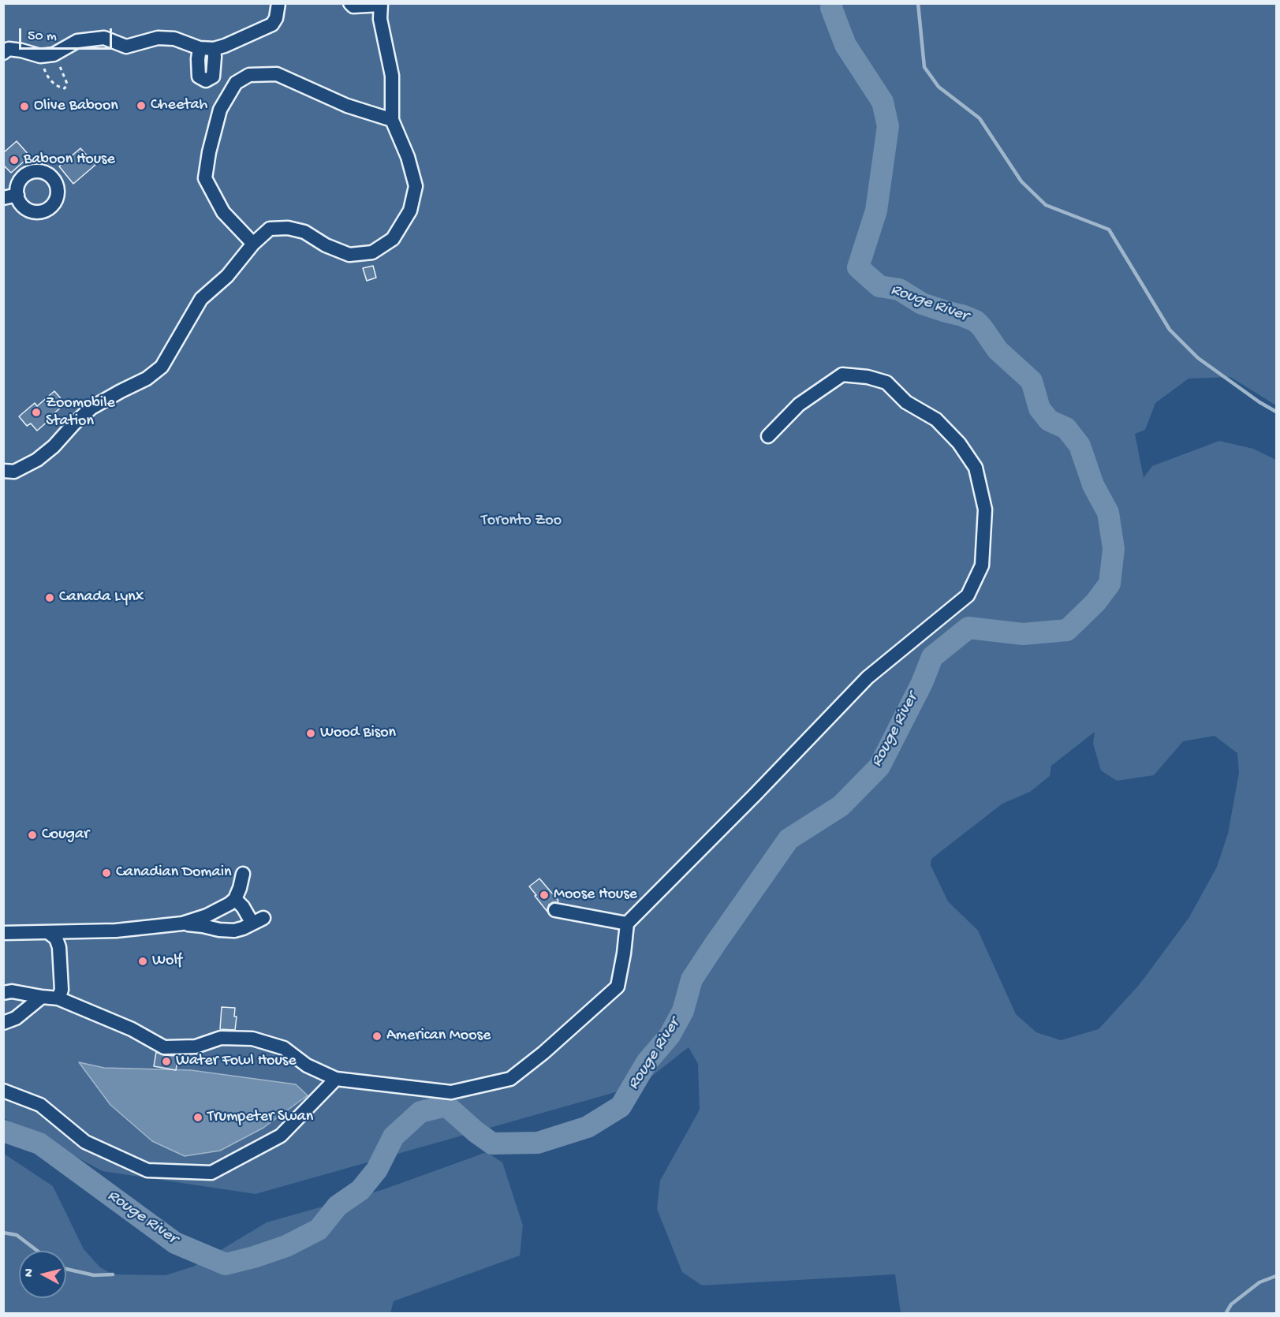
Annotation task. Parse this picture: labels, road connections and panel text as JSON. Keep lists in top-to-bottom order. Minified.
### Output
{"water":["Rouge River"],"parks":["Toronto Zoo"],"places":["Cheetah","Olive Baboon","Baboon House","Zoomobile Station","Canada Lynx","Wood Bison","Cougar","Canadian Domain","Moose House","Wolf","American Moose","Water Fowl House","Trumpeter Swan"],"scale_bar":"50 m","north":"left"}
